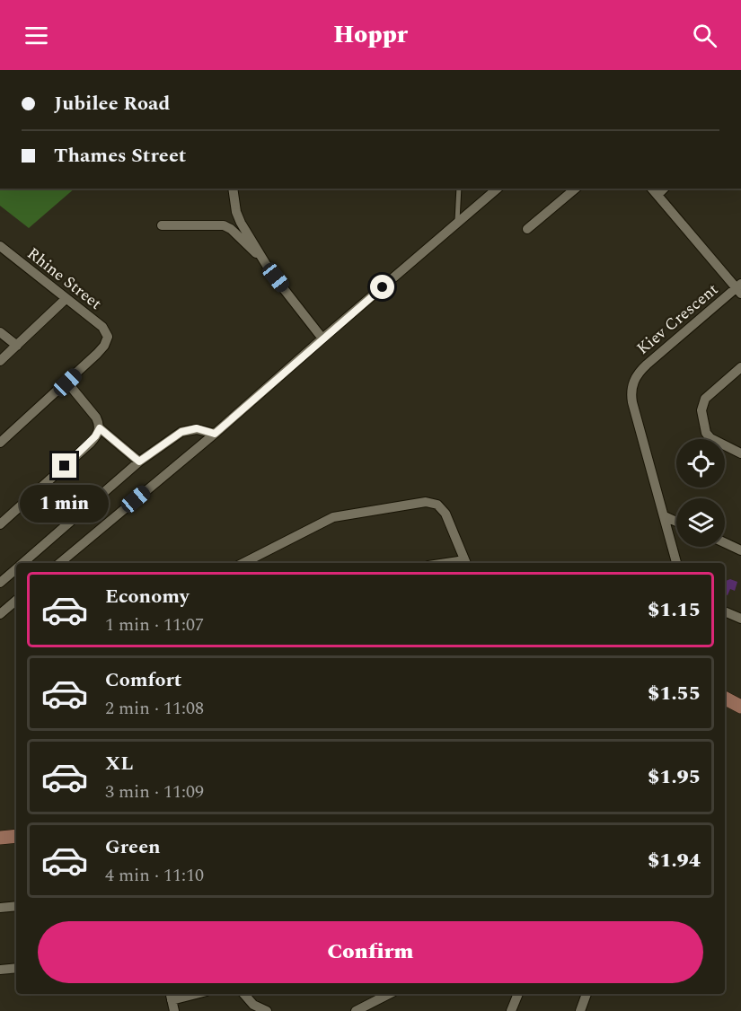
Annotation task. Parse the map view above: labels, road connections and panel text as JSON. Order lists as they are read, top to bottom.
{
  "streets": {
    "street": ["Rhine Street", "Kiev Crescent"]
  },
  "page": {
    "header": "Hoppr",
    "banner": ["Jubilee Road", "Thames Street"],
    "bubble": "1 min",
    "list": [
      {
        "name": "Economy",
        "note": "1 min · 11:07",
        "value": "$1.15"
      },
      {
        "name": "Comfort",
        "note": "2 min · 11:08",
        "value": "$1.55"
      },
      {
        "name": "XL",
        "note": "3 min · 11:09",
        "value": "$1.95"
      },
      {
        "name": "Green",
        "note": "4 min · 11:10",
        "value": "$1.94"
      }
    ],
    "buttons": "Confirm"
  }
}
